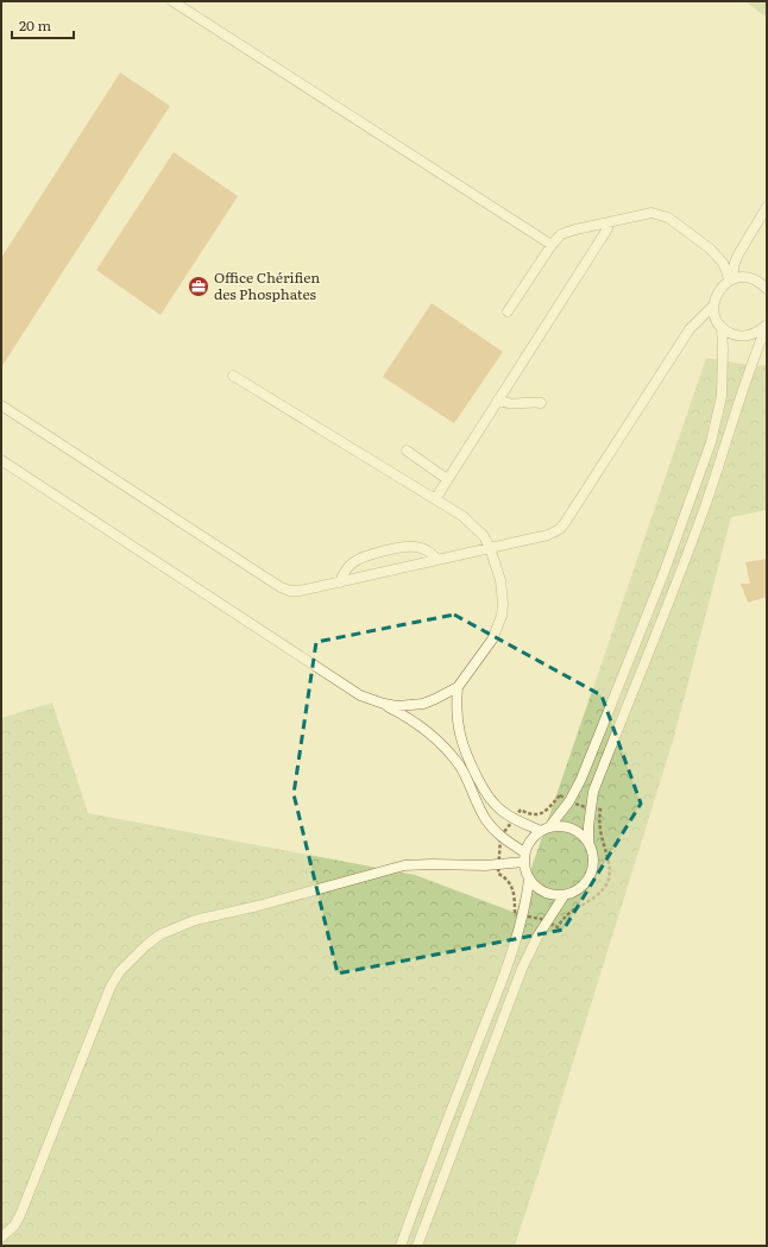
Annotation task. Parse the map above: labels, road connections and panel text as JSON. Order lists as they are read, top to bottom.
{
  "places": {
    "office": ["Office Chérifien des Phosphates"]
  },
  "scale_bar": "20 m"
}
